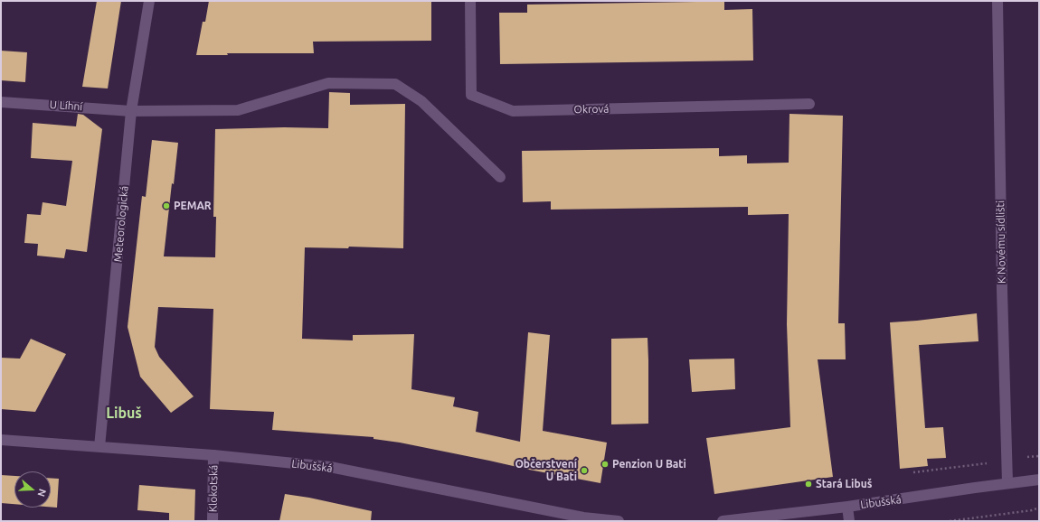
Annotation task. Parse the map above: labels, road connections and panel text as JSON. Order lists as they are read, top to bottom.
{
  "streets": {
    "street": [
      "U Líhní",
      "Okrová",
      "Meteorologická",
      "K Novému sídlišti",
      "Libušská",
      "Klokotská"
    ]
  },
  "crossings": [
    ["U Líhní", "Meteorologická"],
    ["Meteorologická", "Libušská"],
    ["K Novému sídlišti", "Libušská"],
    ["Libušská", "Klokotská"]
  ],
  "districts": ["Libuš"],
  "places": [
    "PEMAR",
    "Penzion U Bati",
    "Občerstvení U Bati",
    "Stará Libuš"
  ],
  "north": "right"
}
